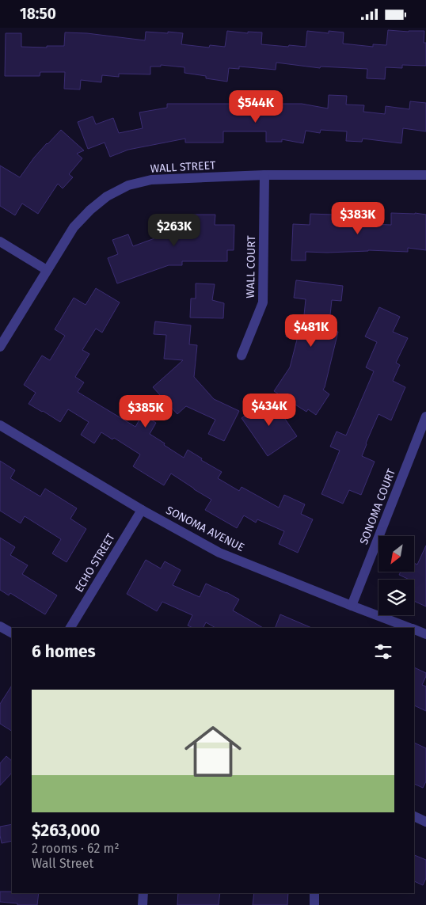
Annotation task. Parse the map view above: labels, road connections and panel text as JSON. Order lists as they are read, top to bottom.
{
  "streets": {
    "street": [
      "WALL STREET",
      "WALL COURT",
      "SONOMA COURT",
      "SONOMA AVENUE",
      "ECHO STREET"
    ]
  },
  "crossings": [
    ["WALL STREET", "WALL COURT"],
    ["SONOMA COURT", "SONOMA AVENUE"],
    ["SONOMA AVENUE", "ECHO STREET"]
  ],
  "north": "bottom left",
  "page": {
    "status": "18:50",
    "price": [
      "$544K",
      "$383K",
      "$263K",
      "$481K",
      "$434K",
      "$385K"
    ],
    "heading": "6 homes",
    "list": [
      {
        "name": "$263,000",
        "note": "2 rooms · 62 m² · Wall Street"
      }
    ]
  }
}
